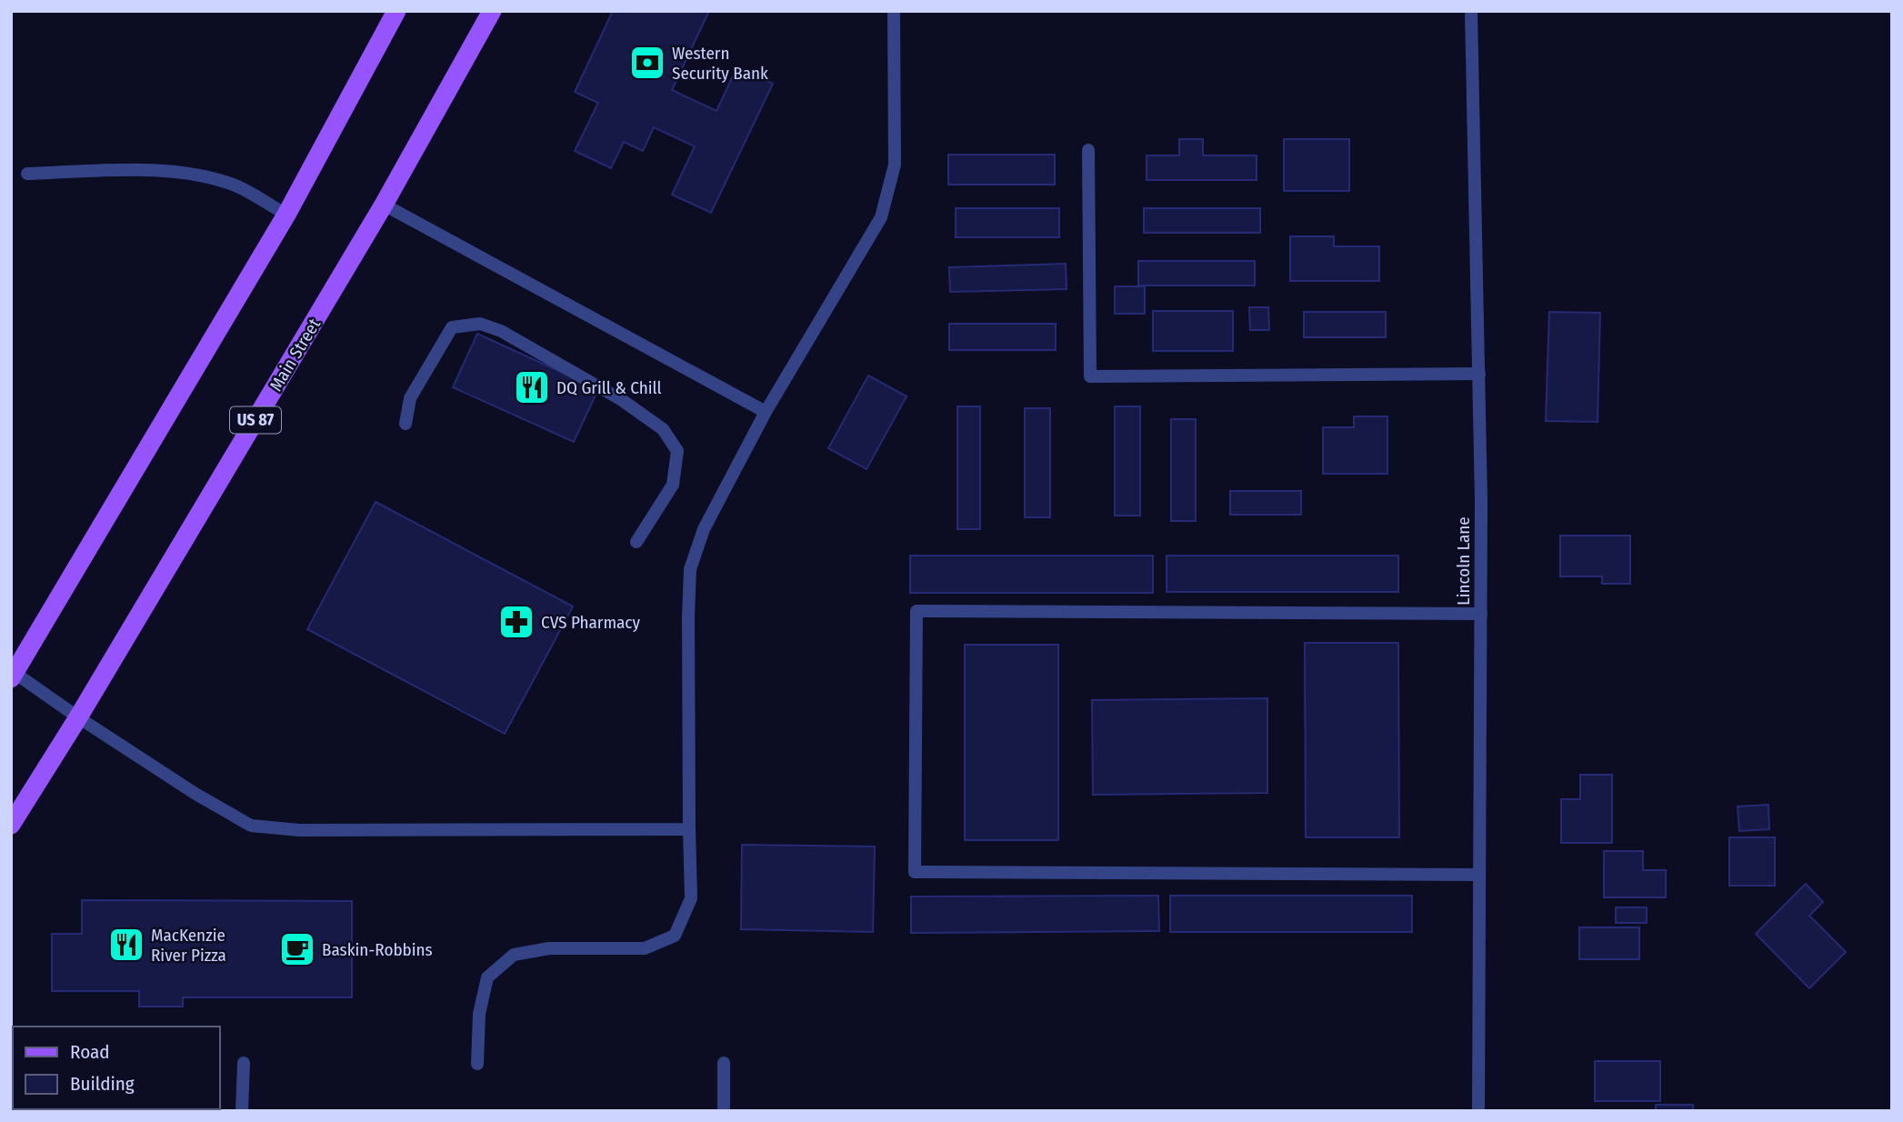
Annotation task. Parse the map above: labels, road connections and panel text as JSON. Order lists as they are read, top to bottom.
{
  "streets": {
    "main road": ["Main Street", "US 87"],
    "street": ["Lincoln Lane"]
  },
  "places": {
    "bank": ["Western Security Bank"],
    "restaurant": ["DQ Grill & Chill", "MacKenzie River Pizza"],
    "pharmacy": ["CVS Pharmacy"],
    "cafe": ["Baskin-Robbins"]
  },
  "legend": ["Road", "Building"]
}
